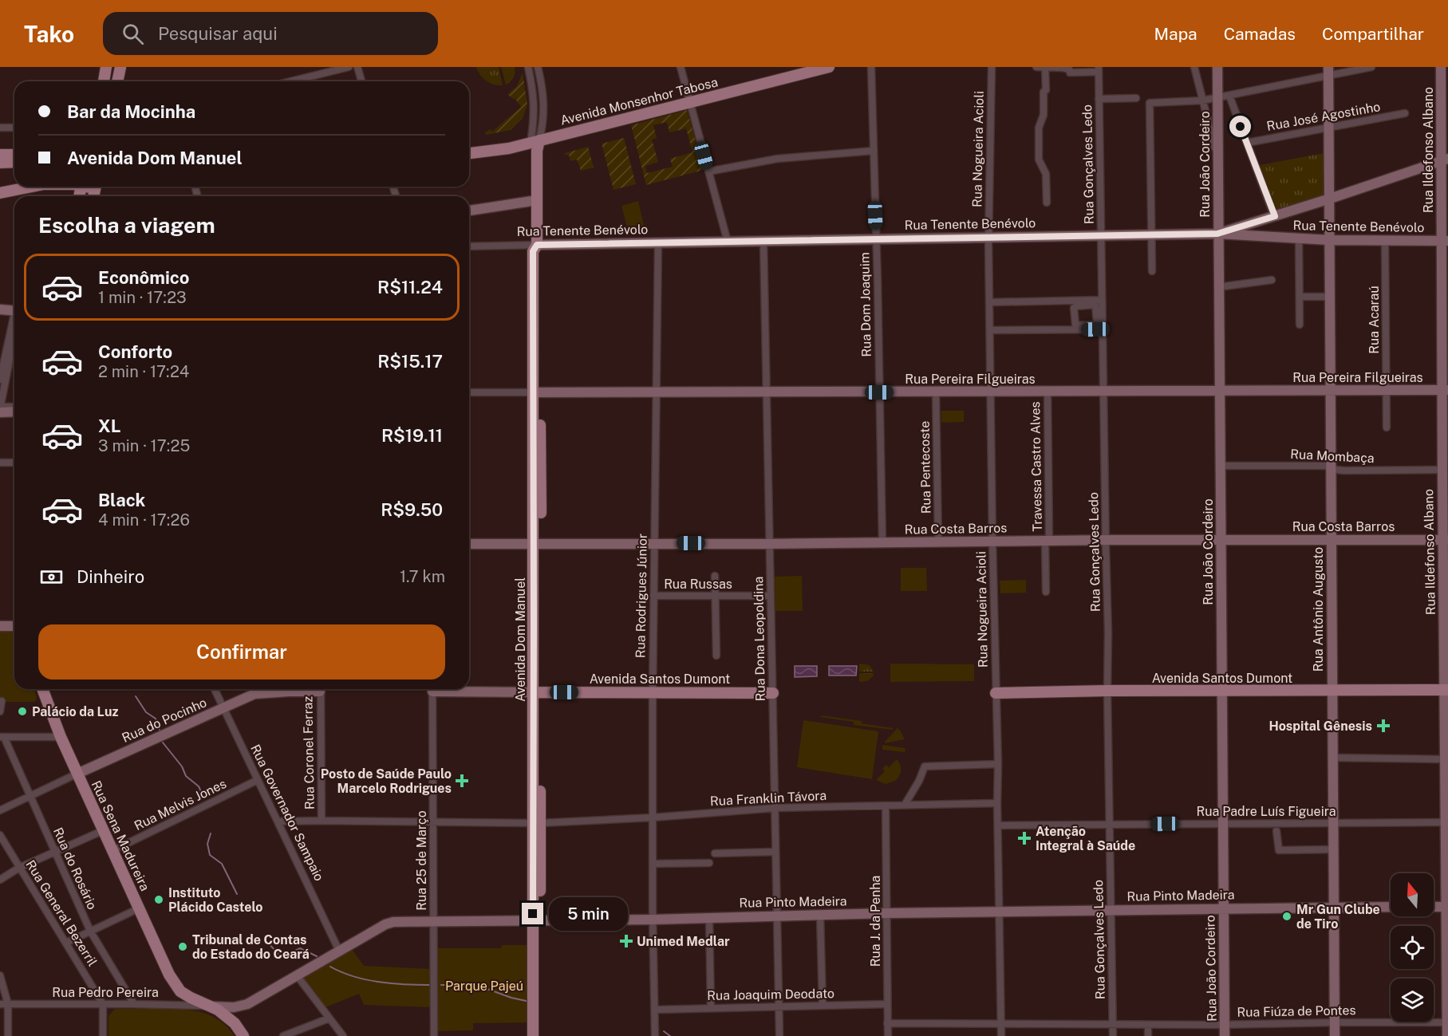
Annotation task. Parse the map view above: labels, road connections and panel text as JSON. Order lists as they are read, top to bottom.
{
  "streets": {
    "main road": [
      "Avenida Monsenhor Tabosa",
      "Avenida Dom Manuel",
      "Avenida Santos Dumont",
      "Rua Sena Madureira"
    ],
    "street": [
      "Rua José Agostinho",
      "Rua Nogueira Acioli",
      "Rua Ildefonso Albano",
      "Rua Gonçalves Ledo",
      "Rua João Cordeiro",
      "Rua Tenente Benévolo",
      "Rua Dom Joaquim",
      "Rua Acaraú",
      "Rua Pereira Filgueiras",
      "Rua Mombaça",
      "Travessa Castro Alves",
      "Rua Pentecoste",
      "Rua Costa Barros",
      "Rua Russas",
      "Rua Rodrigues Júnior",
      "Rua Antônio Augusto",
      "Rua Dona Leopoldina",
      "Rua do Pocinho",
      "Rua Coronel Ferraz",
      "Rua Franklin Távora",
      "Rua Melvis Jones",
      "Rua Padre Luís Figueira",
      "Rua Governador Sampaio",
      "Rua 25 de Março",
      "Rua do Rosário",
      "Rua Pinto Madeira",
      "Rua General Bezerril",
      "Rua J. da Penha",
      "Rua Pedro Pereira",
      "Rua Joaquim Deodato",
      "Rua Fiúza de Pontes"
    ]
  },
  "crossings": [
    ["Avenida Monsenhor Tabosa", "Avenida Dom Manuel"],
    ["Rua José Agostinho", "Rua Antônio Augusto"],
    ["Rua Nogueira Acioli", "Rua Tenente Benévolo"],
    ["Rua Nogueira Acioli", "Rua Pereira Filgueiras"],
    ["Rua Nogueira Acioli", "Rua Costa Barros"],
    ["Rua Nogueira Acioli", "Avenida Santos Dumont"],
    ["Rua Nogueira Acioli", "Rua Franklin Távora"],
    ["Rua Nogueira Acioli", "Rua Padre Luís Figueira"],
    ["Rua Nogueira Acioli", "Rua Pinto Madeira"],
    ["Rua Nogueira Acioli", "Rua Fiúza de Pontes"],
    ["Rua Ildefonso Albano", "Rua Tenente Benévolo"],
    ["Rua Ildefonso Albano", "Rua Pereira Filgueiras"],
    ["Rua Ildefonso Albano", "Rua Mombaça"],
    ["Rua Ildefonso Albano", "Rua Costa Barros"],
    ["Rua Ildefonso Albano", "Avenida Santos Dumont"],
    ["Rua Ildefonso Albano", "Rua Padre Luís Figueira"],
    ["Rua Ildefonso Albano", "Rua Fiúza de Pontes"],
    ["Rua Gonçalves Ledo", "Rua Tenente Benévolo"],
    ["Rua Gonçalves Ledo", "Rua Pereira Filgueiras"],
    ["Rua Gonçalves Ledo", "Rua Costa Barros"],
    ["Rua Gonçalves Ledo", "Avenida Santos Dumont"],
    ["Rua Gonçalves Ledo", "Rua Padre Luís Figueira"],
    ["Rua Gonçalves Ledo", "Rua Pinto Madeira"],
    ["Rua Gonçalves Ledo", "Rua Fiúza de Pontes"],
    ["Rua João Cordeiro", "Rua Tenente Benévolo"],
    ["Rua João Cordeiro", "Rua Pereira Filgueiras"],
    ["Rua João Cordeiro", "Rua Mombaça"],
    ["Rua João Cordeiro", "Rua Costa Barros"],
    ["Rua João Cordeiro", "Avenida Santos Dumont"],
    ["Rua João Cordeiro", "Rua Padre Luís Figueira"],
    ["Rua João Cordeiro", "Rua Pinto Madeira"],
    ["Rua João Cordeiro", "Rua Fiúza de Pontes"],
    ["Rua Tenente Benévolo", "Rua Dom Joaquim"],
    ["Rua Tenente Benévolo", "Rua Acaraú"],
    ["Rua Tenente Benévolo", "Rua Rodrigues Júnior"],
    ["Rua Tenente Benévolo", "Rua Antônio Augusto"],
    ["Rua Tenente Benévolo", "Rua Dona Leopoldina"],
    ["Rua Tenente Benévolo", "Avenida Dom Manuel"],
    ["Rua Dom Joaquim", "Rua Pereira Filgueiras"],
    ["Rua Dom Joaquim", "Rua Costa Barros"],
    ["Rua Acaraú", "Rua Pereira Filgueiras"],
    ["Rua Pereira Filgueiras", "Travessa Castro Alves"],
    ["Rua Pereira Filgueiras", "Rua Pentecoste"],
    ["Rua Pereira Filgueiras", "Rua Rodrigues Júnior"],
    ["Rua Pereira Filgueiras", "Rua Antônio Augusto"],
    ["Rua Pereira Filgueiras", "Rua Dona Leopoldina"],
    ["Rua Pereira Filgueiras", "Avenida Dom Manuel"],
    ["Rua Mombaça", "Rua Antônio Augusto"],
    ["Travessa Castro Alves", "Rua Costa Barros"],
    ["Rua Pentecoste", "Rua Costa Barros"],
    ["Rua Costa Barros", "Rua Rodrigues Júnior"],
    ["Rua Costa Barros", "Rua Antônio Augusto"],
    ["Rua Costa Barros", "Rua Dona Leopoldina"],
    ["Rua Costa Barros", "Avenida Dom Manuel"],
    ["Rua Russas", "Rua Rodrigues Júnior"],
    ["Rua Russas", "Rua Dona Leopoldina"],
    ["Rua Rodrigues Júnior", "Avenida Santos Dumont"],
    ["Rua Rodrigues Júnior", "Rua Franklin Távora"],
    ["Rua Rodrigues Júnior", "Rua Pinto Madeira"],
    ["Rua Rodrigues Júnior", "Rua Joaquim Deodato"],
    ["Rua Antônio Augusto", "Avenida Santos Dumont"],
    ["Rua Antônio Augusto", "Rua Padre Luís Figueira"],
    ["Rua Antônio Augusto", "Rua Pinto Madeira"],
    ["Rua Antônio Augusto", "Rua Fiúza de Pontes"],
    ["Rua Dona Leopoldina", "Avenida Santos Dumont"],
    ["Rua Dona Leopoldina", "Rua Franklin Távora"],
    ["Rua Dona Leopoldina", "Rua Pinto Madeira"],
    ["Rua Dona Leopoldina", "Rua Joaquim Deodato"],
    ["Avenida Dom Manuel", "Avenida Santos Dumont"],
    ["Avenida Dom Manuel", "Rua Franklin Távora"],
    ["Avenida Dom Manuel", "Rua Pinto Madeira"],
    ["Rua do Pocinho", "Rua Governador Sampaio"],
    ["Rua do Pocinho", "Rua Sena Madureira"],
    ["Rua Coronel Ferraz", "Rua Franklin Távora"],
    ["Rua Franklin Távora", "Rua Governador Sampaio"],
    ["Rua Franklin Távora", "Rua 25 de Março"],
    ["Rua Franklin Távora", "Rua J. da Penha"],
    ["Rua Melvis Jones", "Rua Governador Sampaio"],
    ["Rua Melvis Jones", "Rua Sena Madureira"],
    ["Rua Governador Sampaio", "Rua Pinto Madeira"],
    ["Rua Sena Madureira", "Rua Pinto Madeira"],
    ["Rua Sena Madureira", "Rua Pedro Pereira"],
    ["Rua 25 de Março", "Rua Pinto Madeira"],
    ["Rua do Rosário", "Rua Pedro Pereira"],
    ["Rua Pinto Madeira", "Rua J. da Penha"],
    ["Rua Pinto Madeira", "Rua Pedro Pereira"],
    ["Rua General Bezerril", "Rua Pedro Pereira"],
    ["Rua J. da Penha", "Rua Joaquim Deodato"],
    ["Rua J. da Penha", "Rua Fiúza de Pontes"]
  ],
  "parks": ["Parque Pajeú"],
  "places": {
    "other": [
      "Palácio da Luz",
      "Instituto Plácido Castelo",
      "Mr Gun Clube de Tiro",
      "Tribunal de Contas do Estado do Ceará"
    ],
    "health": [
      "Hospital Gênesis",
      "Posto de Saúde Paulo Marcelo Rodrigues",
      "Atenção Integral à Saúde",
      "Unimed Medlar"
    ]
  },
  "north": "top",
  "page": {
    "header": "Tako",
    "search": "Pesquisar aqui",
    "nav": ["Mapa", "Camadas", "Compartilhar"],
    "banner": ["Bar da Mocinha", "Avenida Dom Manuel"],
    "heading": "Escolha a viagem",
    "list": [
      {
        "name": "Econômico",
        "note": "1 min · 17:23",
        "value": "R$11.24"
      },
      {
        "name": "Conforto",
        "note": "2 min · 17:24",
        "value": "R$15.17"
      },
      {
        "name": "XL",
        "note": "3 min · 17:25",
        "value": "R$19.11"
      },
      {
        "name": "Black",
        "note": "4 min · 17:26",
        "value": "R$9.50"
      }
    ],
    "pay": ["Dinheiro", "1.7 km"],
    "buttons": "Confirmar",
    "bubble": "5 min"
  }
}
